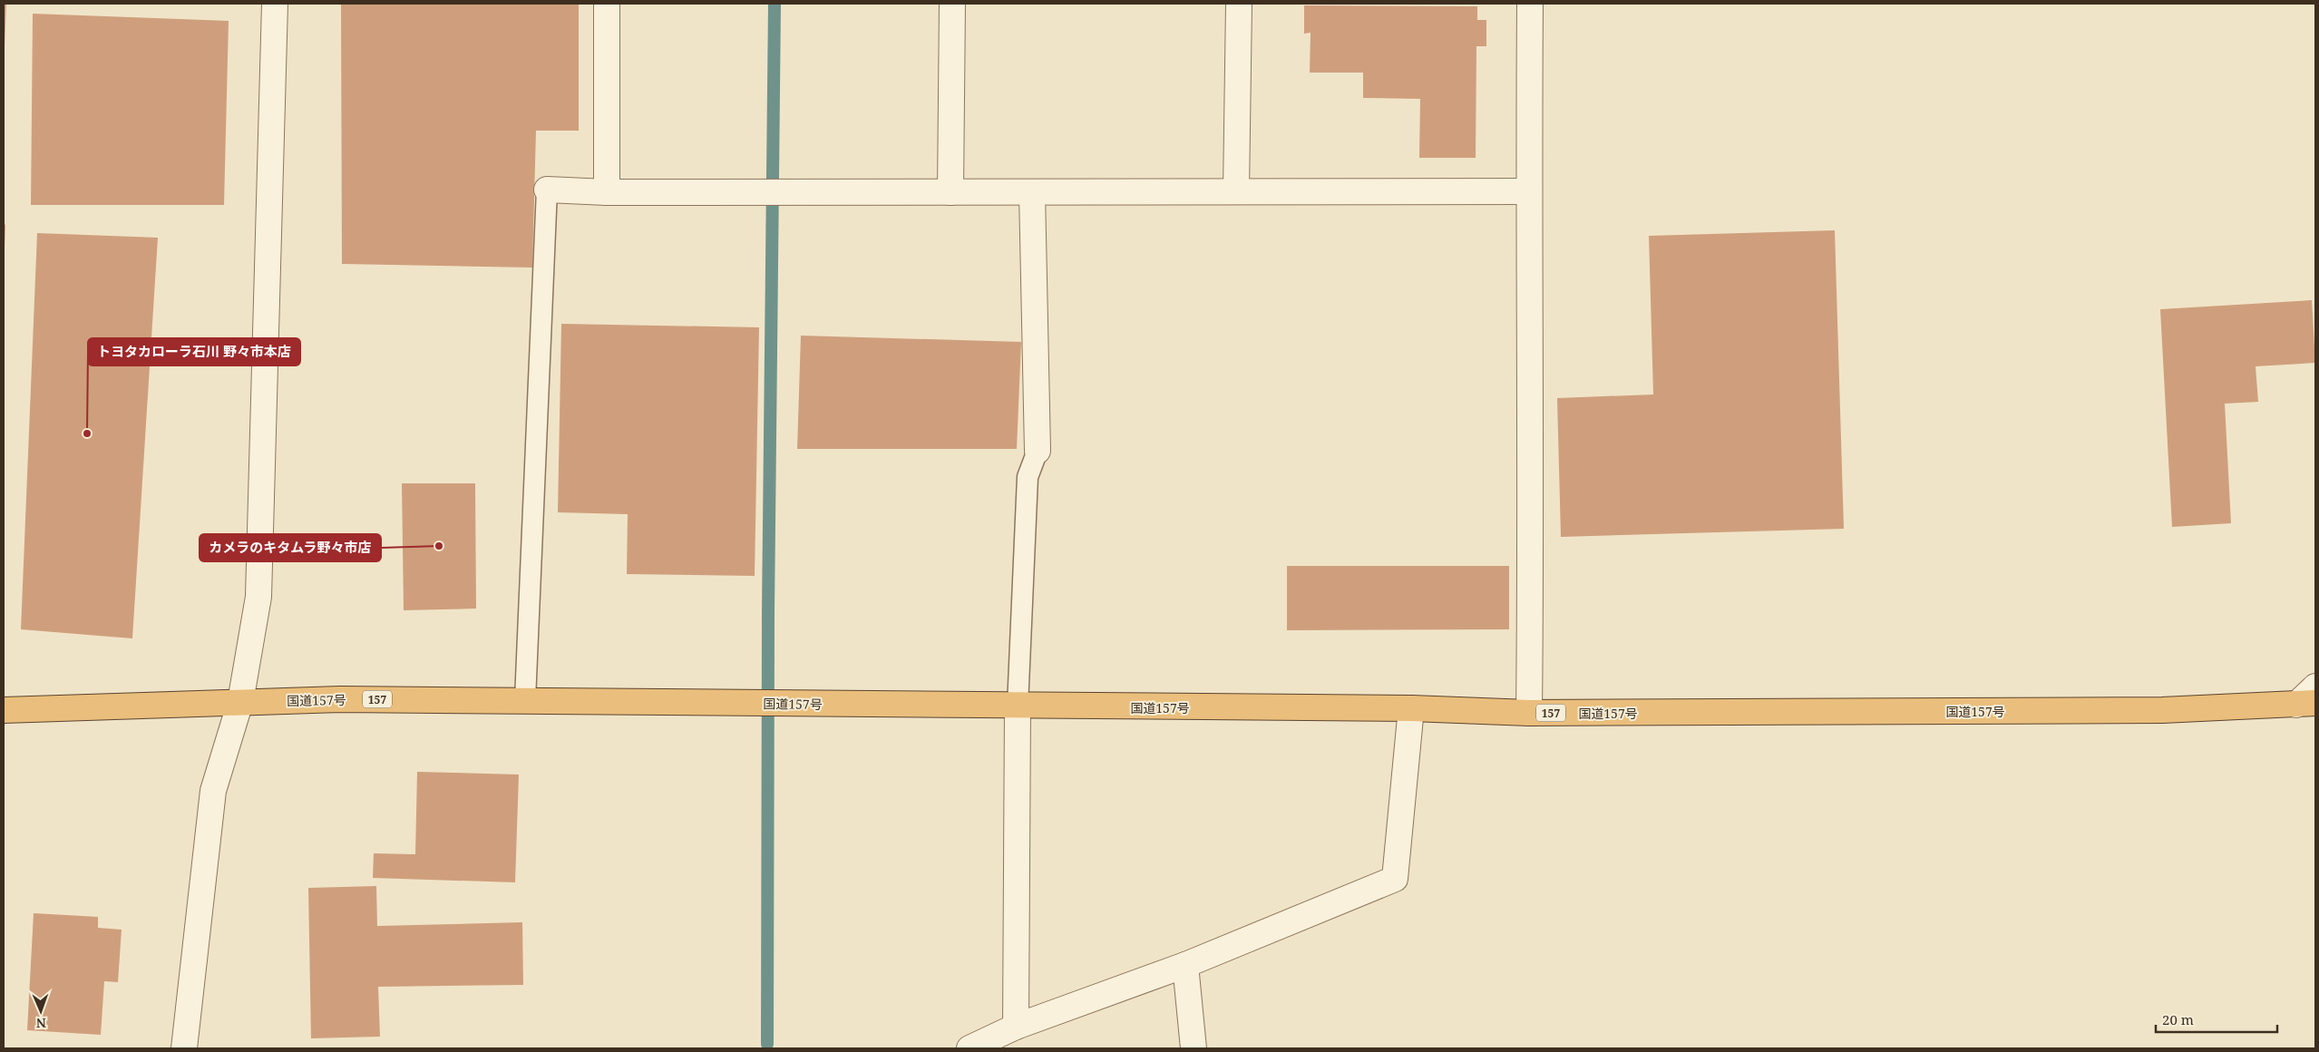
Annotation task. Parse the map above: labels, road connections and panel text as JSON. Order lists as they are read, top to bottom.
{
  "streets": {
    "highway": ["157", "国道157号"]
  },
  "places": ["トヨタカローラ石川 野々市本店", "カメラのキタムラ野々市店"],
  "scale_bar": "20 m",
  "north": "bottom"
}
